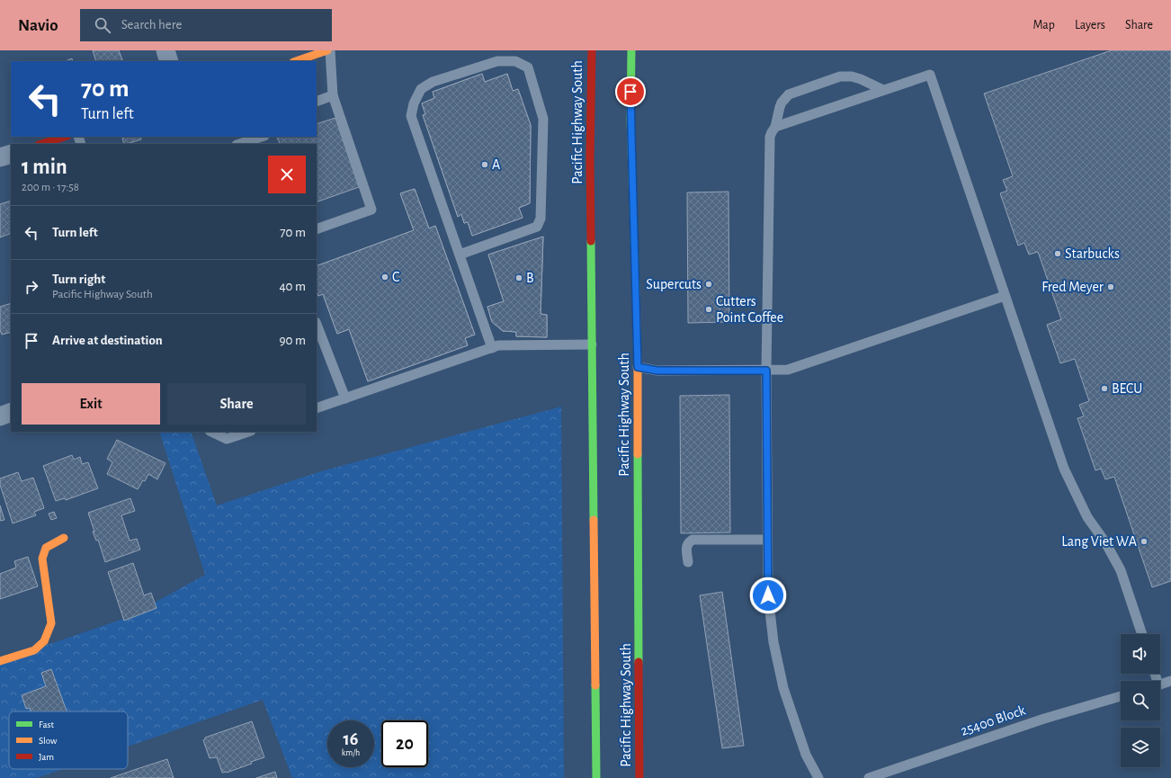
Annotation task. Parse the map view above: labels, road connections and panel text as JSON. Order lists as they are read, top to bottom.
{
  "streets": {
    "main road": ["Pacific Highway South"],
    "lane": ["25400 Block"]
  },
  "places": [
    "A",
    "Starbucks",
    "C",
    "B",
    "Supercuts",
    "Fred Meyer",
    "Cutters Point Coffee",
    "BECU",
    "Lang Viet WA"
  ],
  "legend": ["Fast", "Slow", "Jam"],
  "page": {
    "header": "Navio",
    "search": "Search here",
    "nav": ["Map", "Layers", "Share"],
    "turn": ["70 m", "Turn left"],
    "heading": ["1 min", "200 m · 17:58"],
    "list": [
      {
        "name": "Turn left",
        "value": "70 m"
      },
      {
        "name": "Turn right",
        "note": "Pacific Highway South",
        "value": "40 m"
      },
      {
        "name": "Arrive at destination",
        "value": "90 m"
      }
    ],
    "buttons": ["Exit", "Share"],
    "speed": "16 km/h",
    "limit": "20"
  }
}
